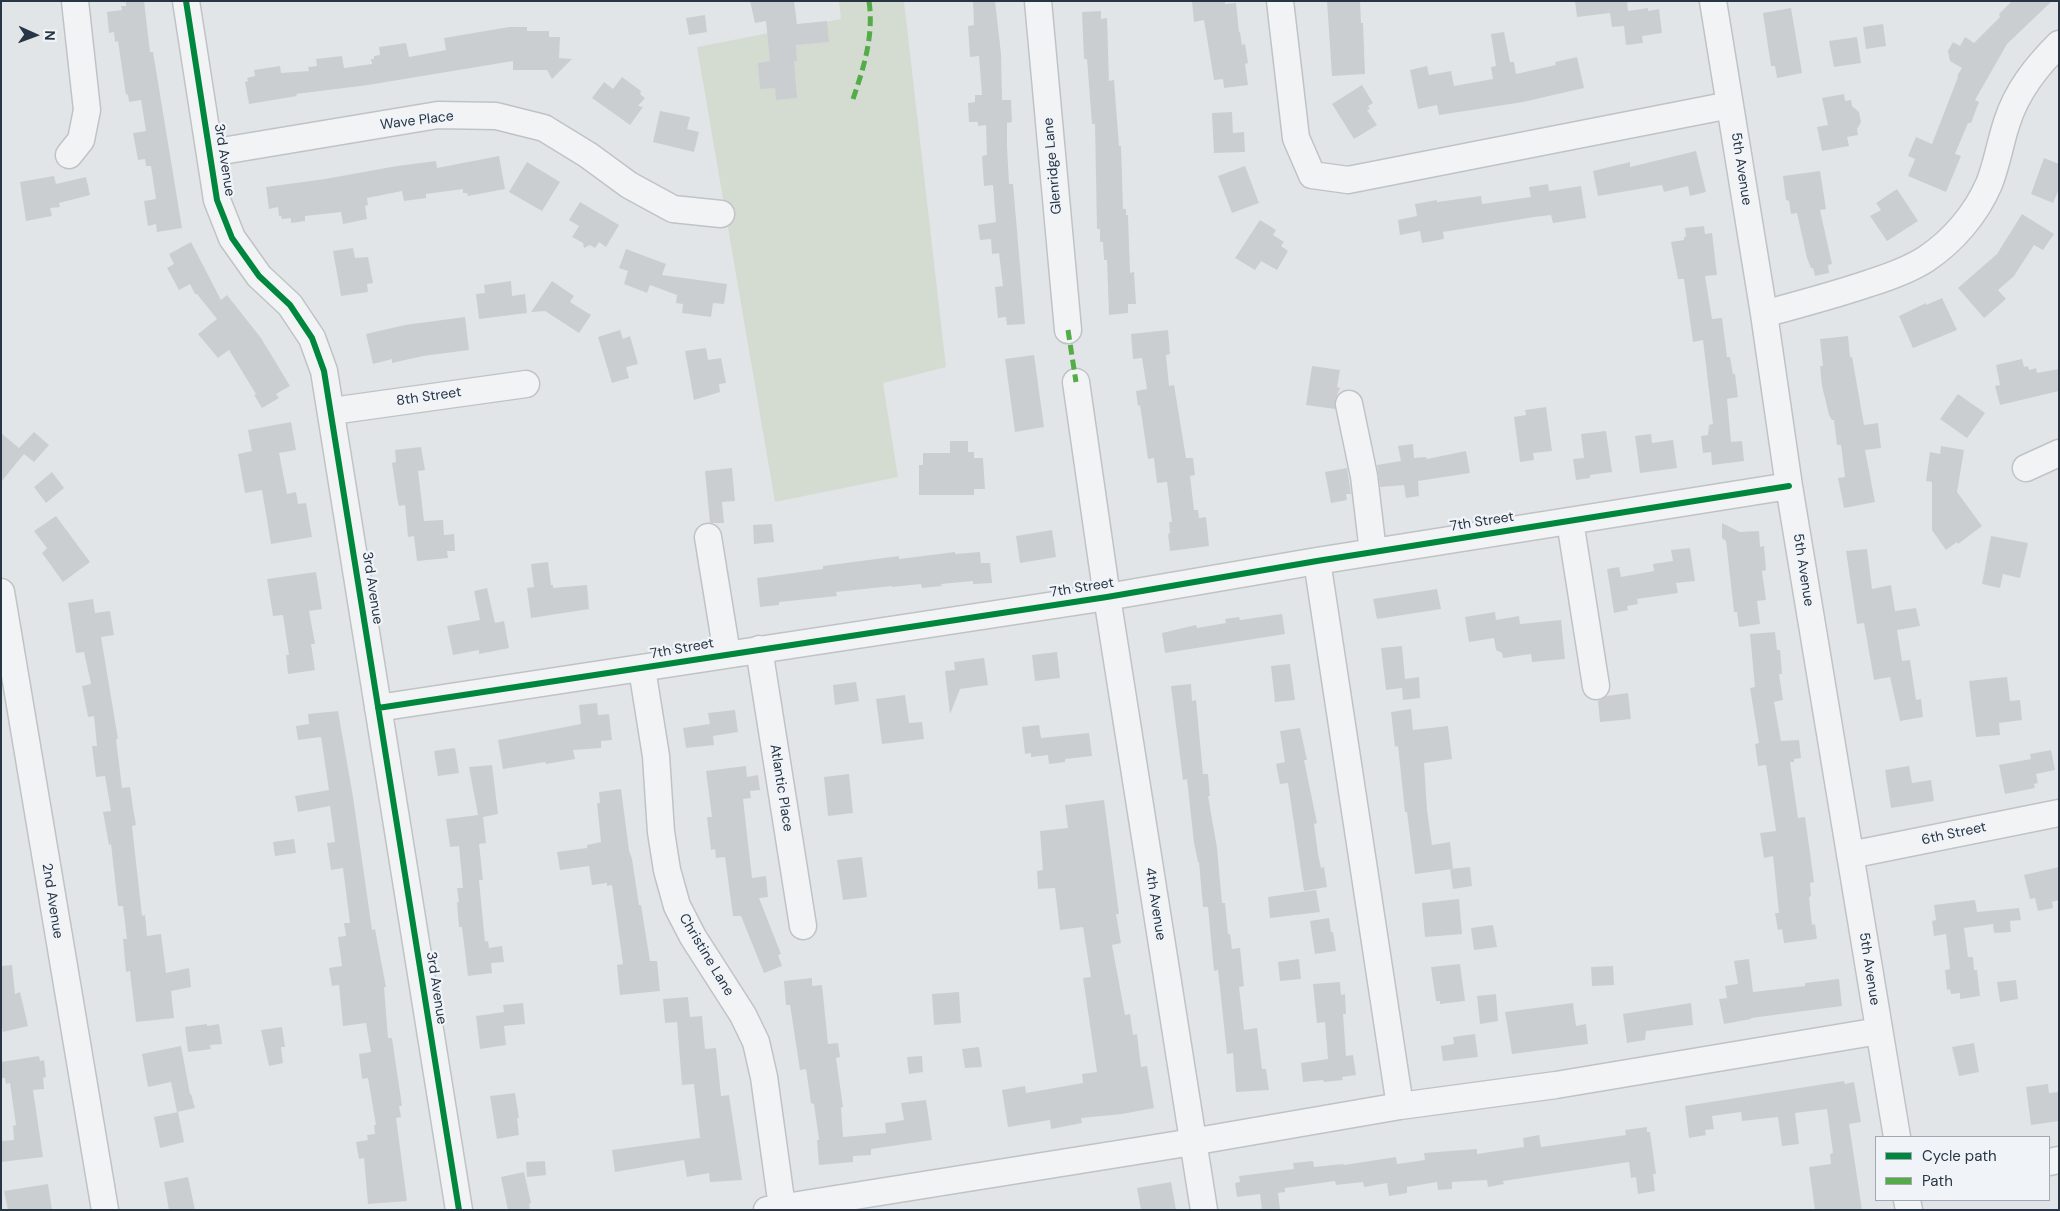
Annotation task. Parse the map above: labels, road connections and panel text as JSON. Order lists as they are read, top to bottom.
{
  "streets": {
    "street": [
      "Wave Place",
      "3rd Avenue",
      "Glenridge Lane",
      "5th Avenue",
      "8th Street",
      "7th Street",
      "Atlantic Place",
      "6th Street",
      "2nd Avenue",
      "4th Avenue",
      "Christine Lane"
    ]
  },
  "crossings": [
    ["Wave Place", "3rd Avenue"],
    ["3rd Avenue", "8th Street"],
    ["3rd Avenue", "7th Street"],
    ["5th Avenue", "7th Street"],
    ["5th Avenue", "6th Street"],
    ["7th Street", "Atlantic Place"],
    ["7th Street", "4th Avenue"],
    ["7th Street", "Christine Lane"]
  ],
  "legend": ["Cycle path", "Path"],
  "north": "right"
}
